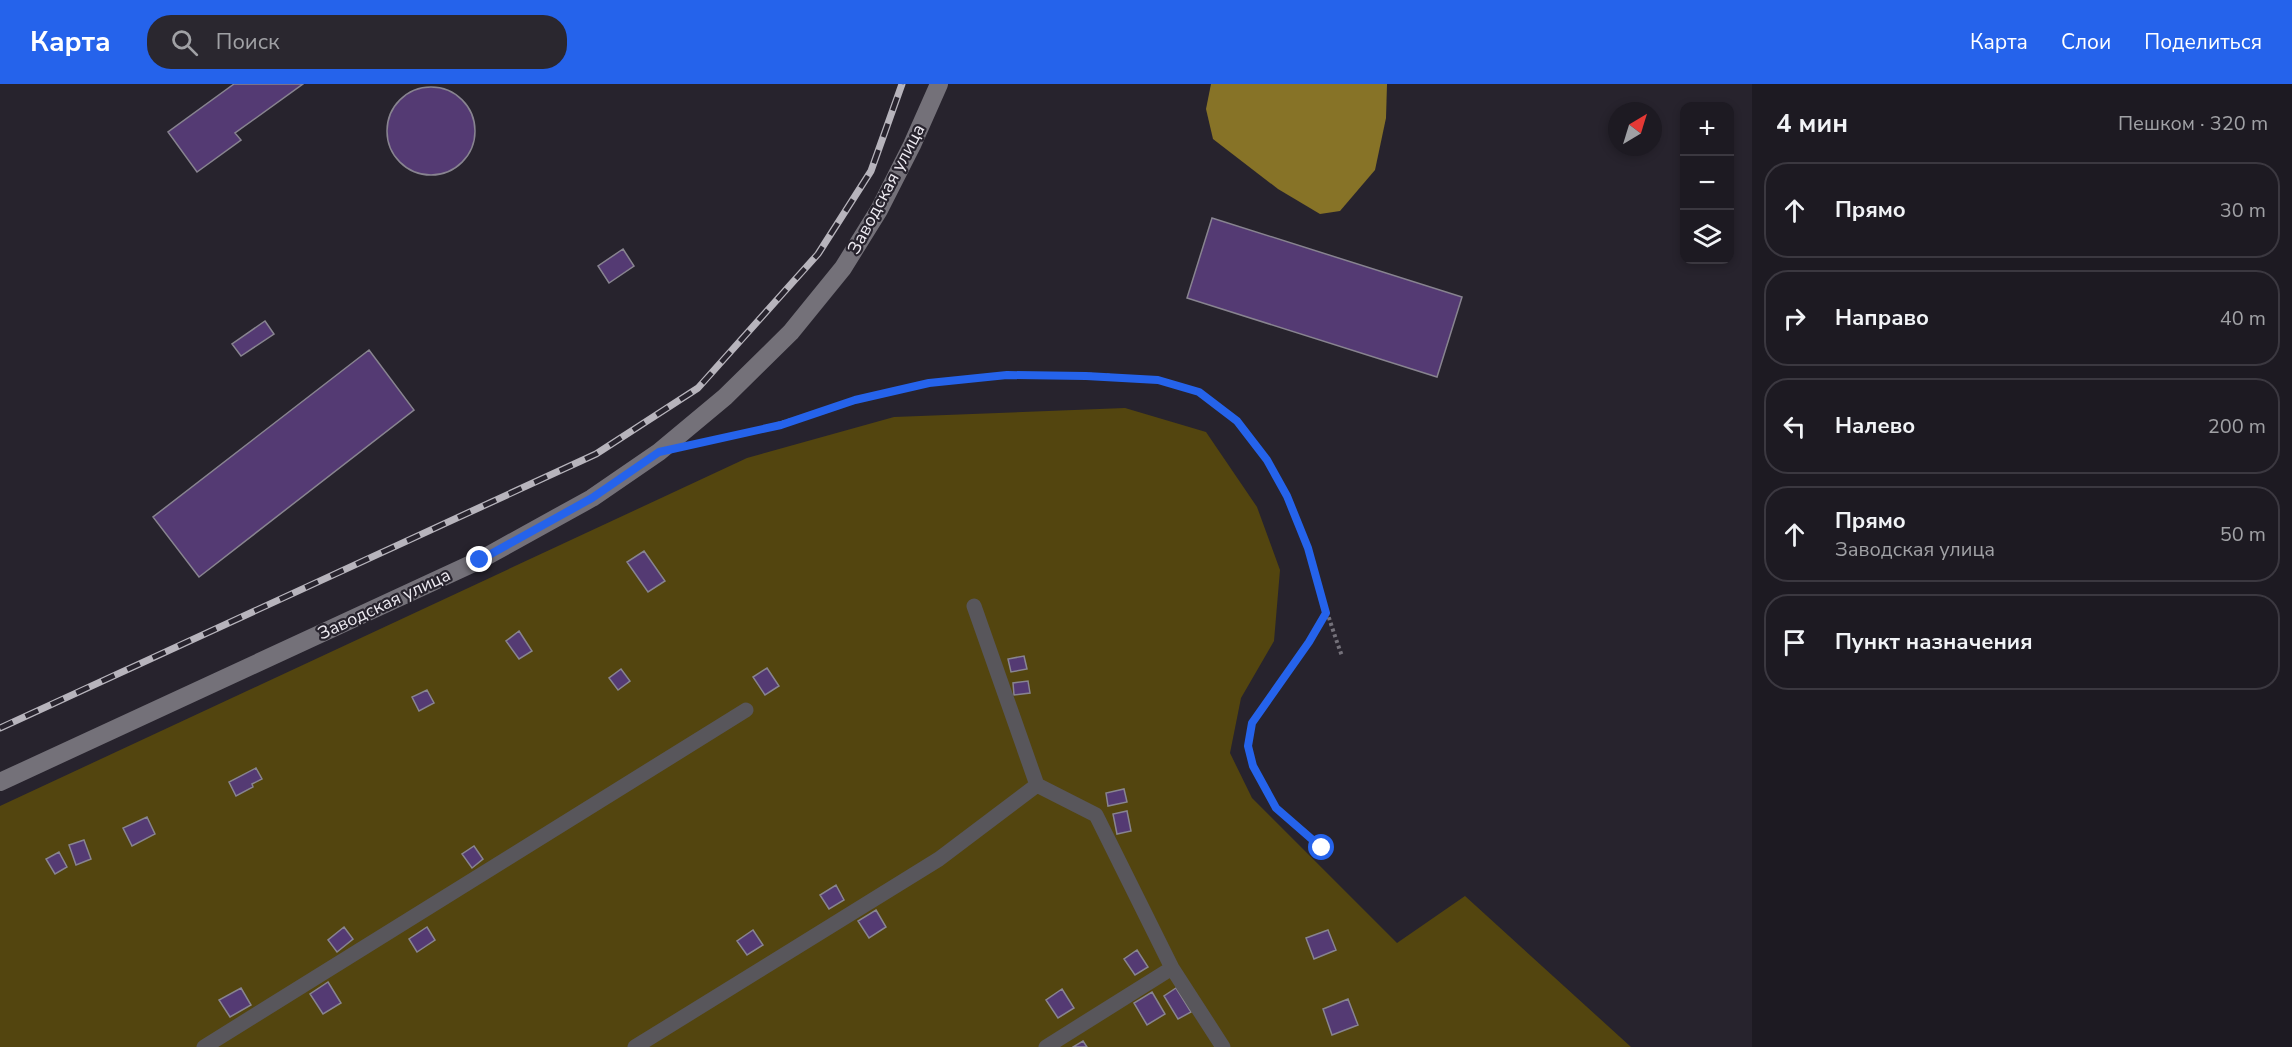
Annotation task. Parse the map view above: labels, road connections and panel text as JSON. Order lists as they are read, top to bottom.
{
  "streets": {
    "street": ["Заводская улица"]
  },
  "north": "top right",
  "page": {
    "header": "Карта",
    "search": "Поиск",
    "nav": ["Карта", "Слои", "Поделиться"],
    "heading": ["4 мин", "Пешком · 320 m"],
    "map_buttons": ["+", "−"],
    "list": [
      ["Прямо", "30 m"],
      ["Направо", "40 m"],
      ["Налево", "200 m"],
      ["Прямо", "Заводская улица", "50 m"],
      "Пункт назначения"
    ]
  }
}
